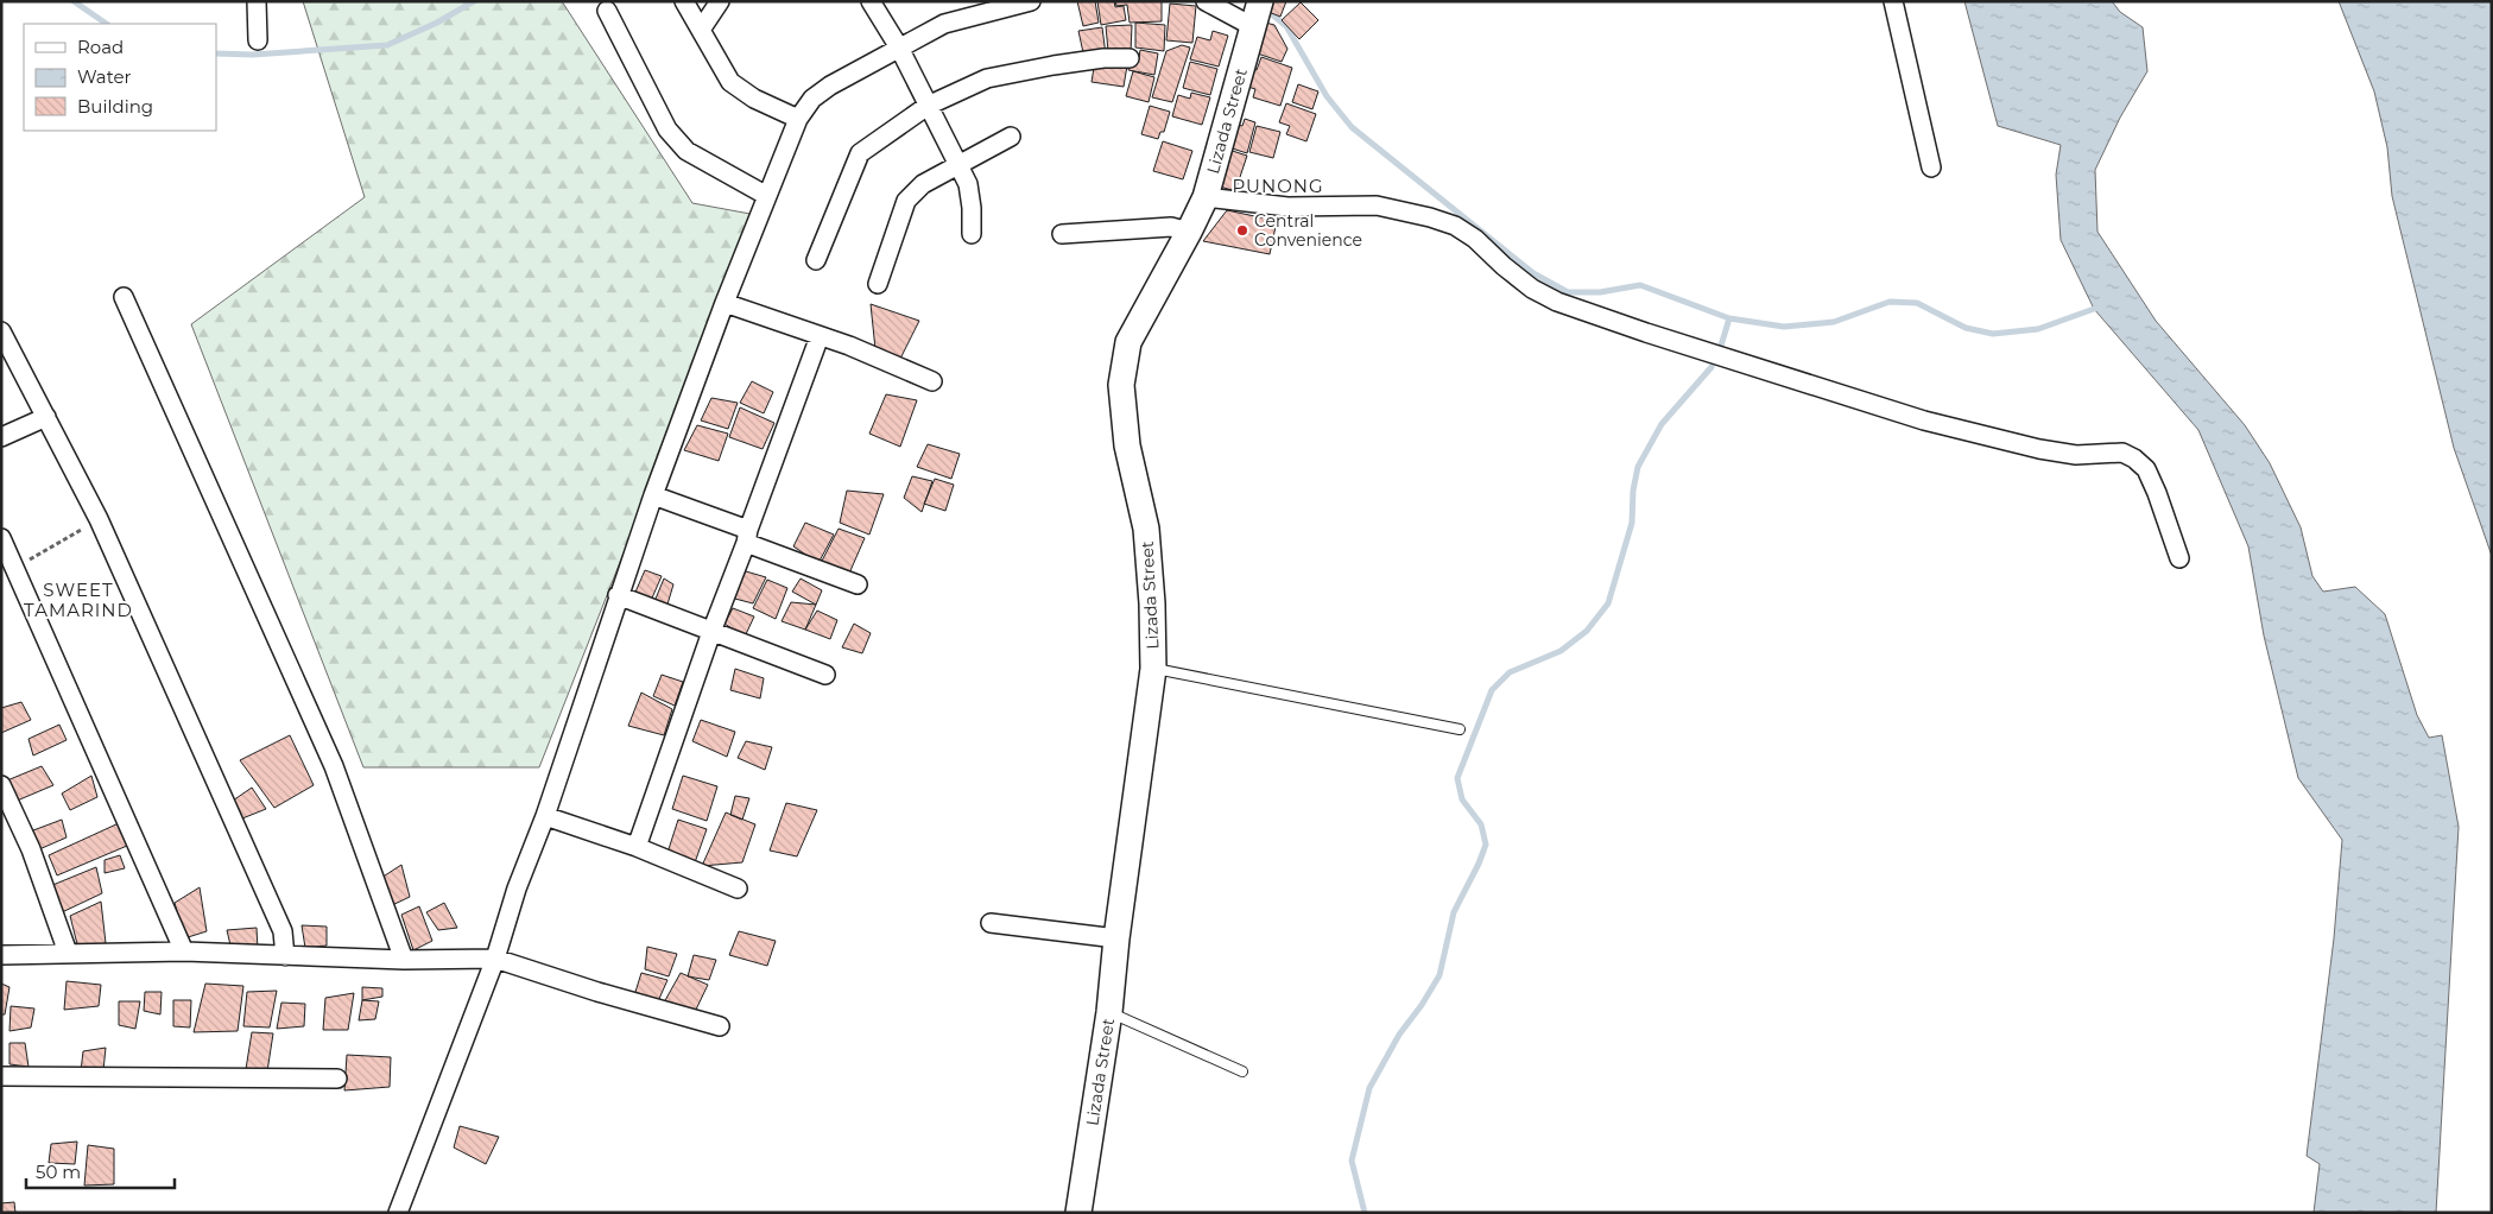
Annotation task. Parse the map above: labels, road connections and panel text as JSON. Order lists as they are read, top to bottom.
{
  "streets": {
    "street": ["Lizada Street"]
  },
  "districts": ["PUNONG", "SWEET TAMARIND"],
  "places": ["Central Convenience"],
  "legend": ["Road", "Water", "Building"],
  "scale_bar": "50 m"
}
